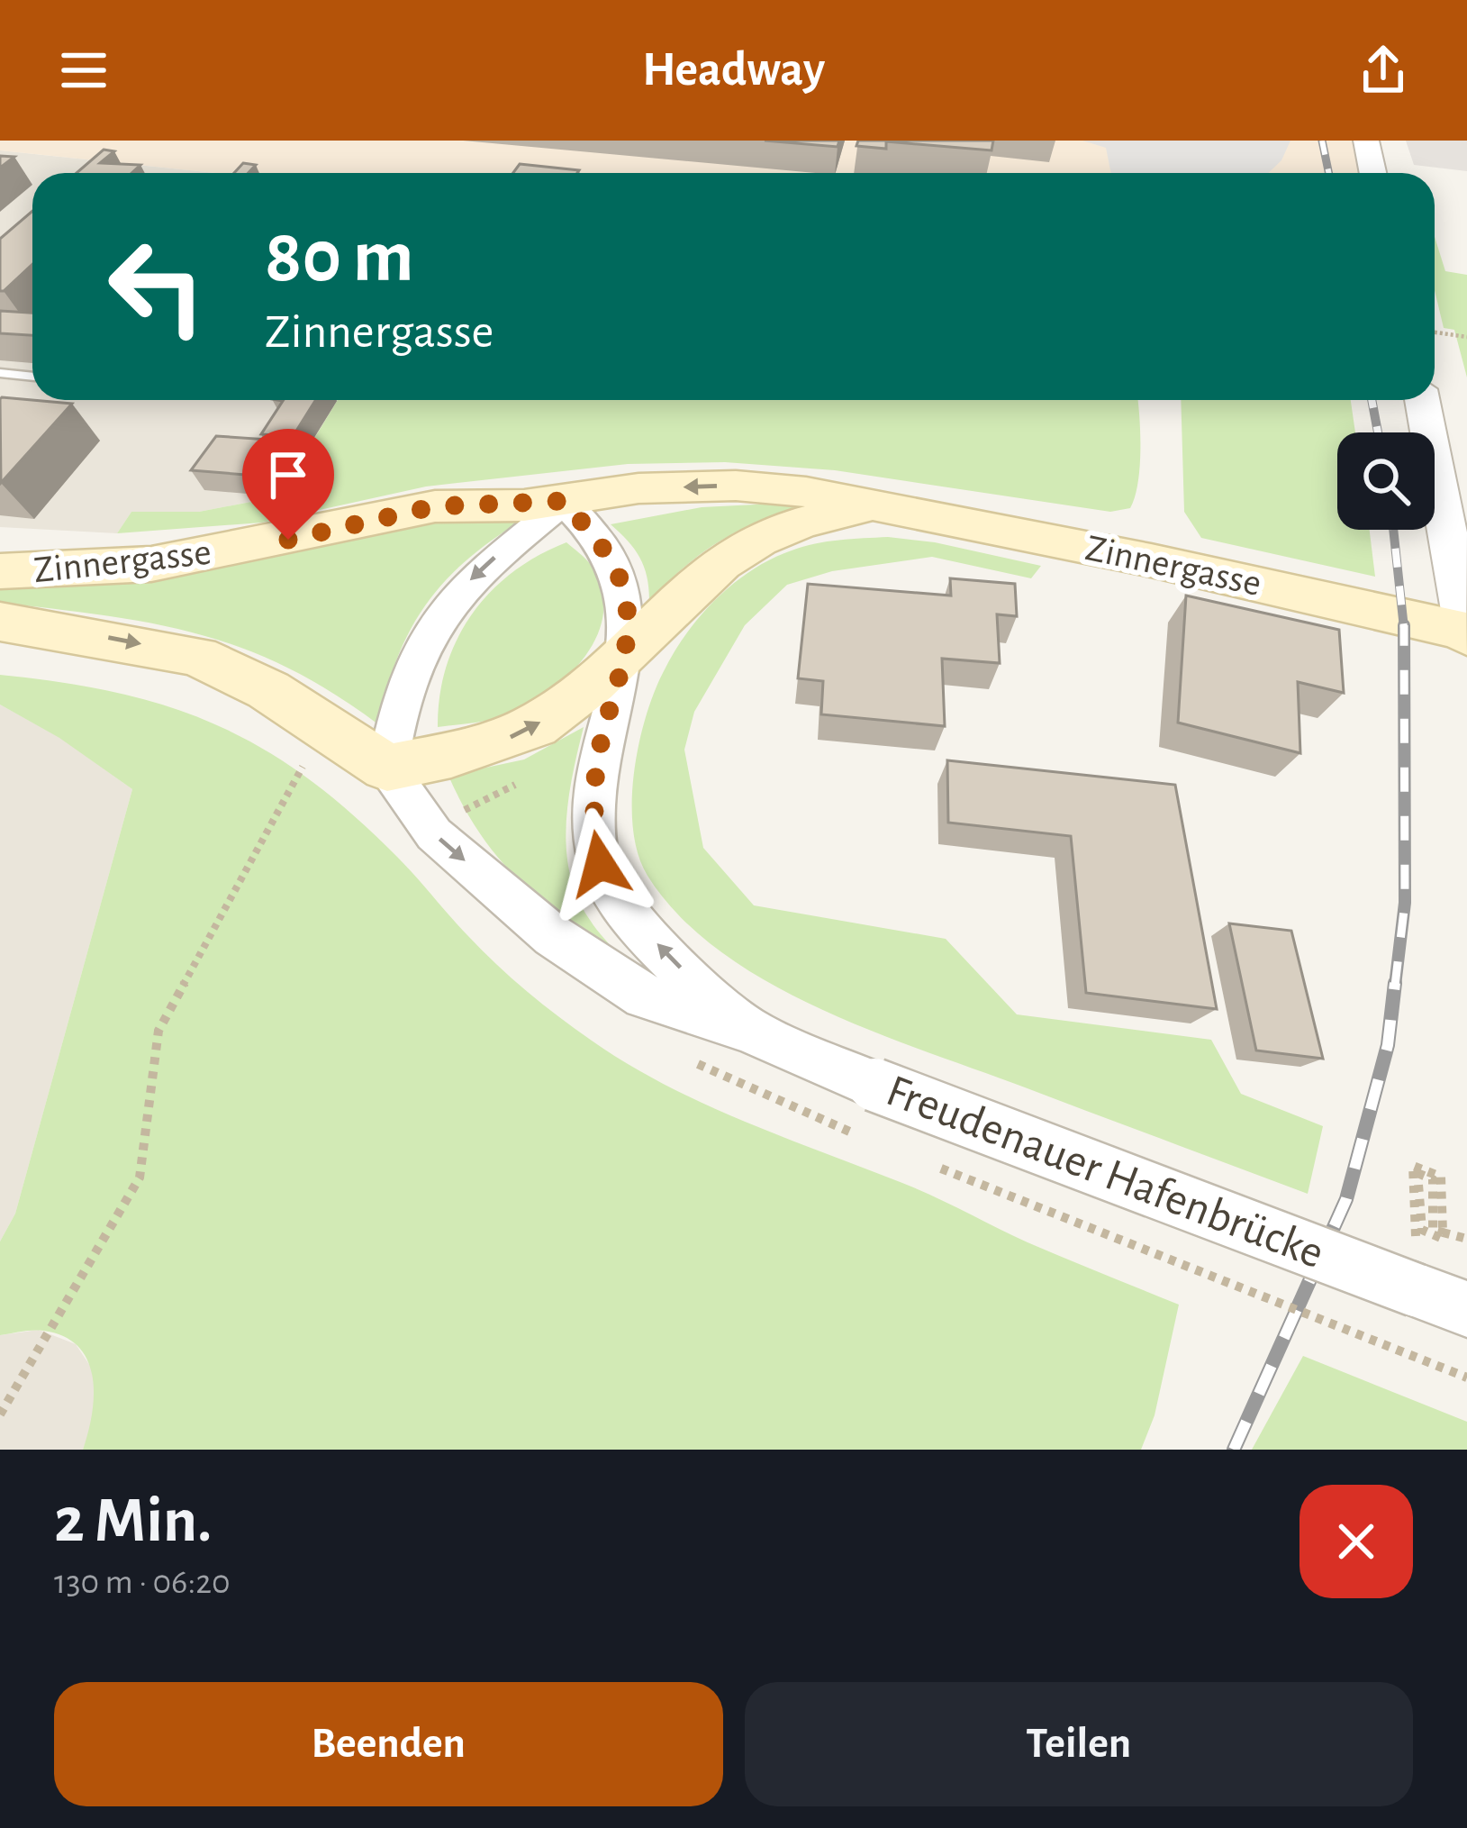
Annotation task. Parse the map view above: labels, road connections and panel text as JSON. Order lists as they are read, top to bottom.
{
  "streets": {
    "main road": ["Zinnergasse"],
    "street": ["Freudenauer Hafenbrücke"]
  },
  "crossings": [
    ["Zinnergasse", "Freudenauer Hafenbrücke"]
  ],
  "page": {
    "header": "Headway",
    "turn": ["80 m", "Zinnergasse"],
    "heading": ["2 Min.", "130 m · 06:20"],
    "buttons": ["Beenden", "Teilen"]
  }
}
